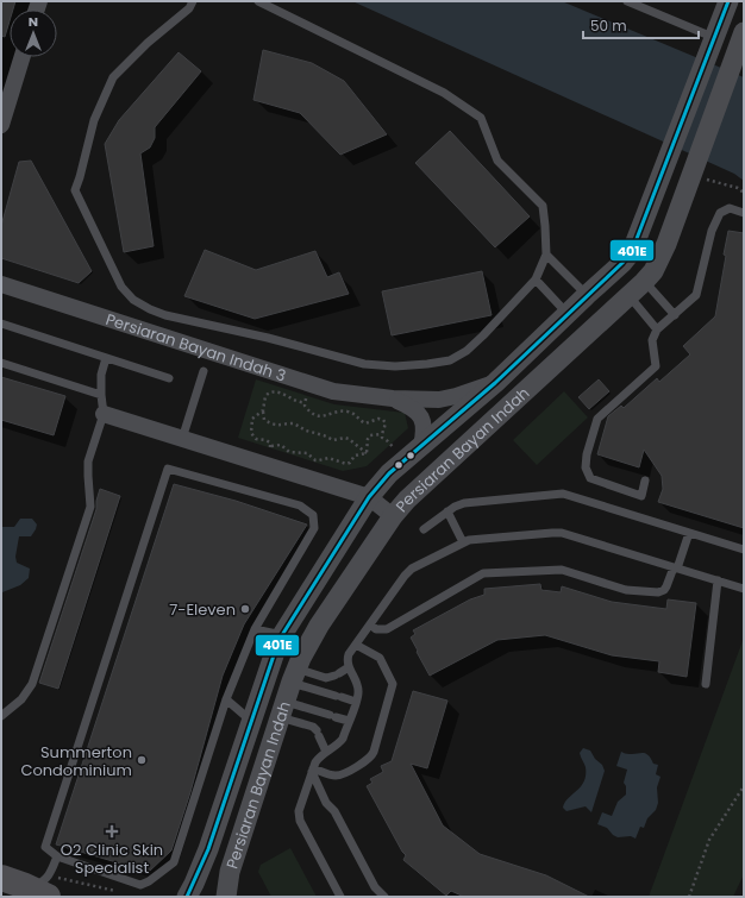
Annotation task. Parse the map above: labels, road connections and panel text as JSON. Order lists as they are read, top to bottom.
{
  "streets": {
    "street": ["Persiaran Bayan Indah 3", "Persiaran Bayan Indah"]
  },
  "crossings": [
    ["Persiaran Bayan Indah 3", "Persiaran Bayan Indah"]
  ],
  "places": {
    "other": ["7-Eleven", "Summerton Condominium"],
    "health": ["O2 Clinic Skin Specialist"]
  },
  "lines": ["transit line 401E"],
  "scale_bar": "50 m",
  "north": "top"
}
